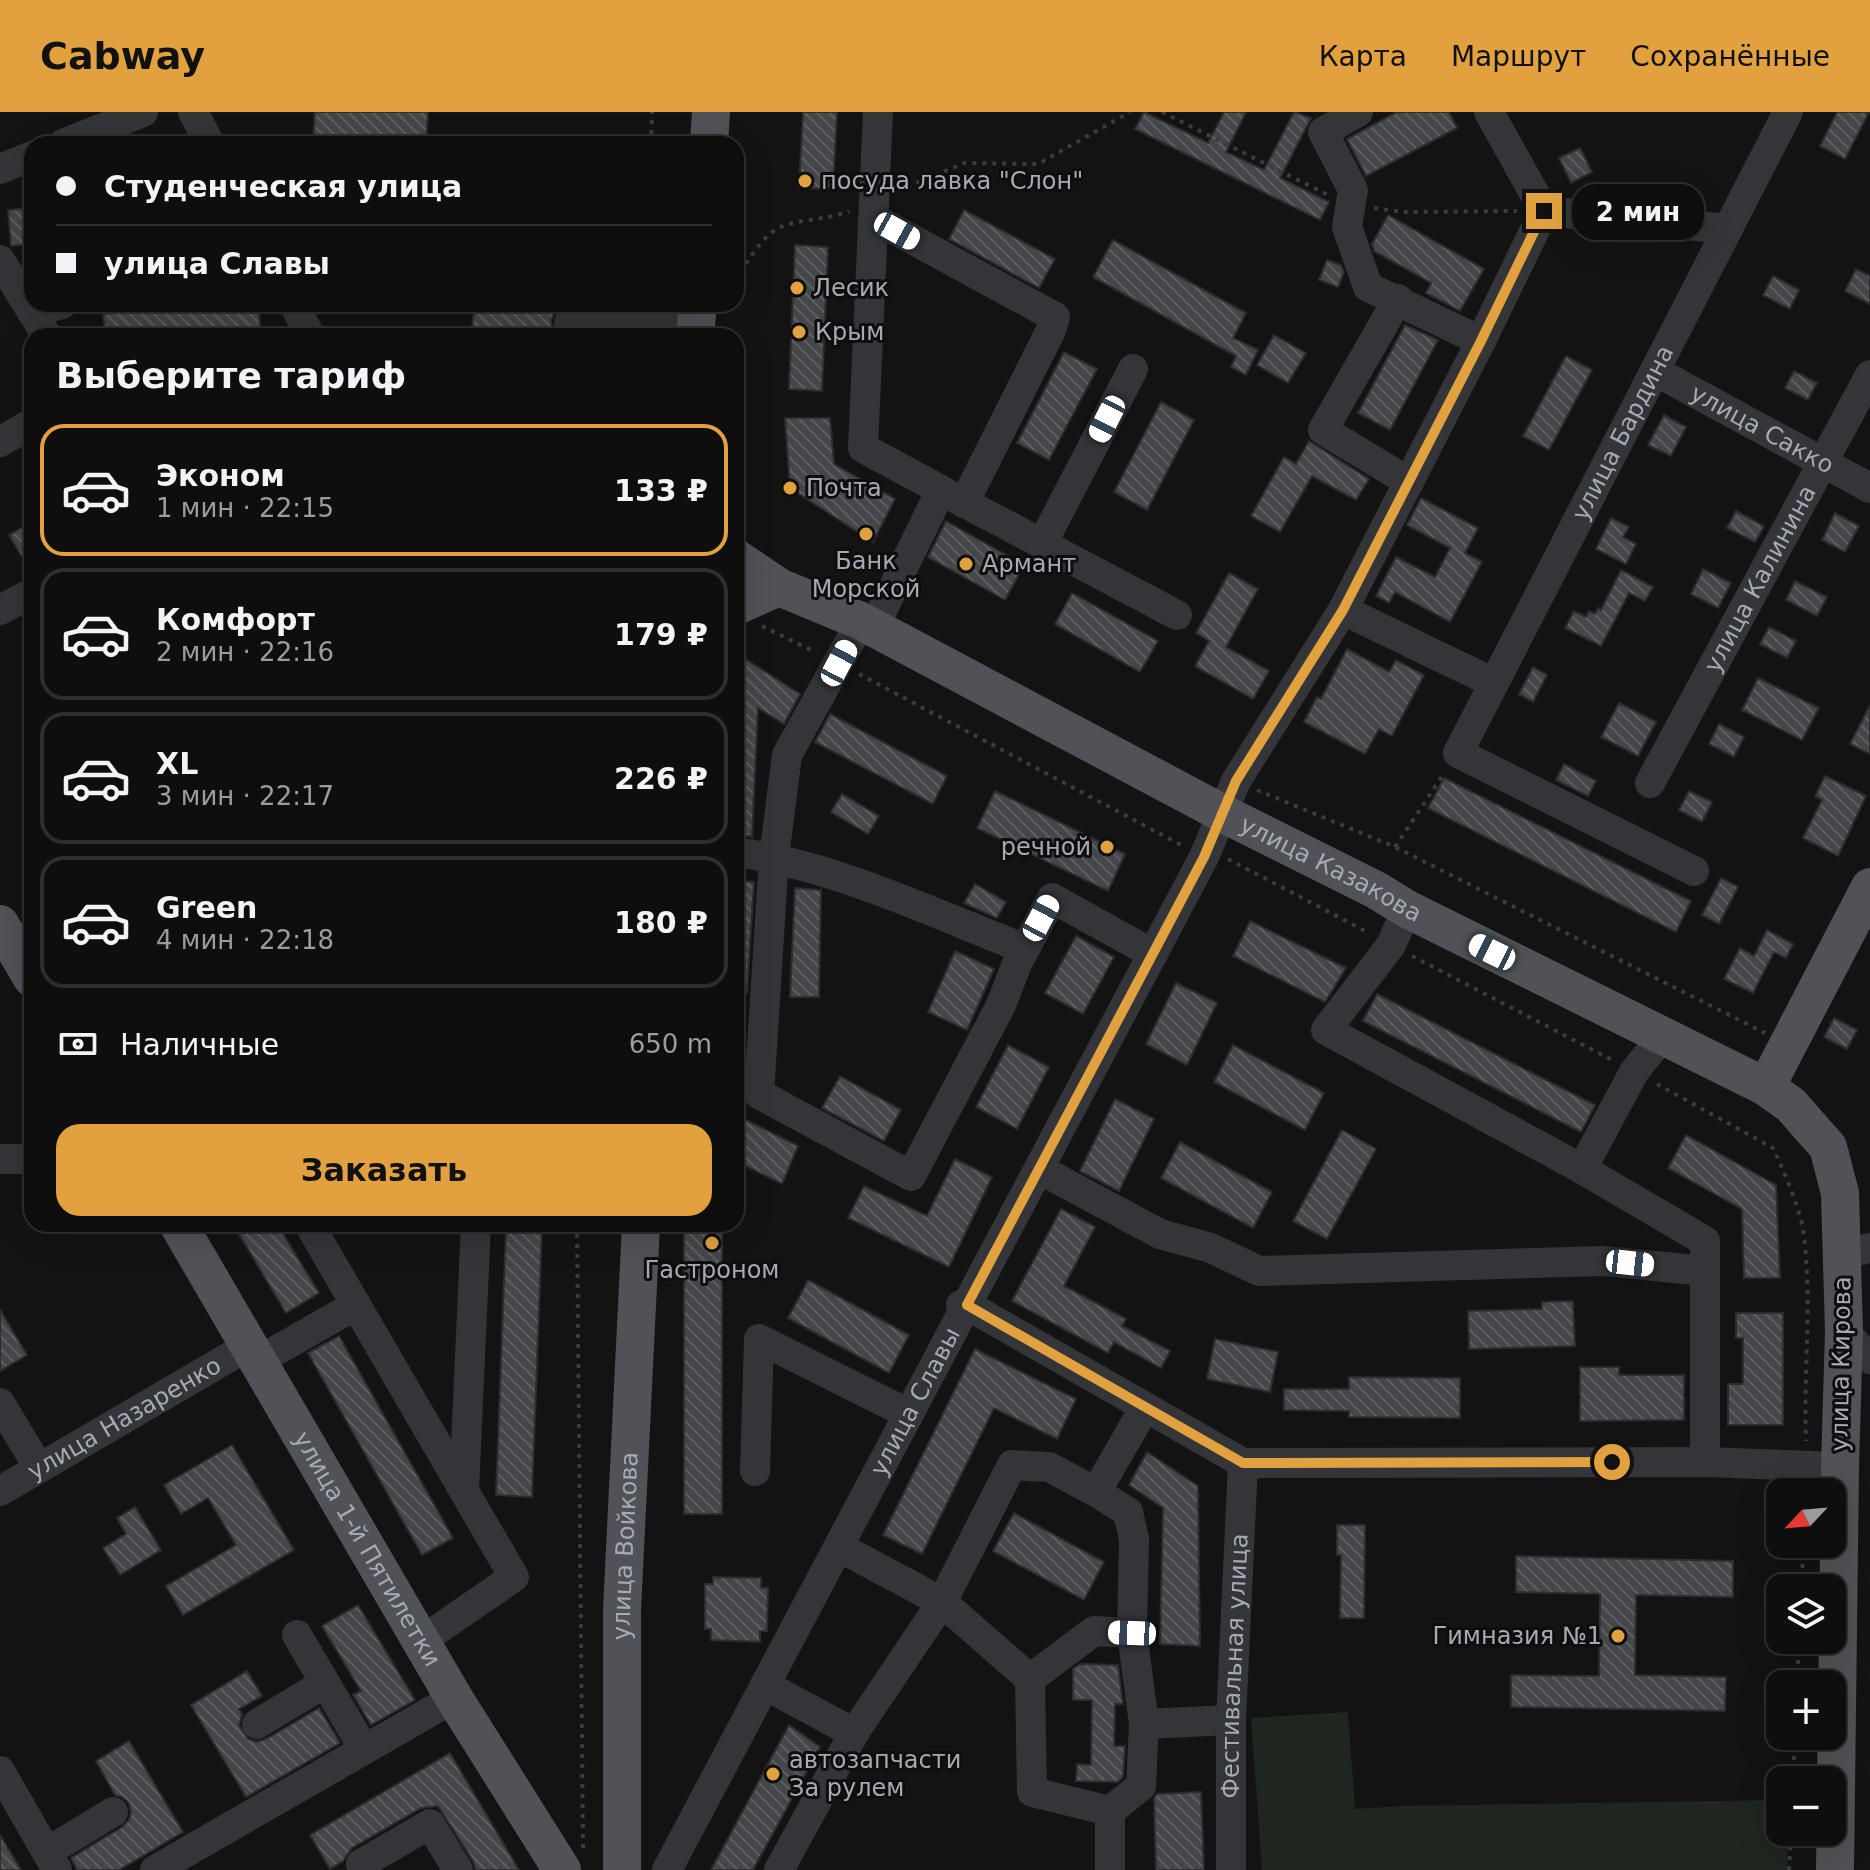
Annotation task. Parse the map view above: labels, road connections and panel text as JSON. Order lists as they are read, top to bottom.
{
  "streets": {
    "main road": [
      "улица Казакова",
      "улица Кирова",
      "улица Войкова",
      "улица 1-й Пятилетки"
    ],
    "street": [
      "улица Сакко",
      "улица Бардина",
      "улица Калинина",
      "улица Славы",
      "улица Назаренко",
      "Фестивальная улица"
    ]
  },
  "crossings": [
    ["улица Сакко", "улица Бардина"],
    ["улица Сакко", "улица Калинина"],
    ["улица Казакова", "улица Кирова"],
    ["улица Казакова", "улица Славы"],
    ["улица Назаренко", "улица 1-й Пятилетки"]
  ],
  "places": [
    "посуда лавка \"Слон\"",
    "Лесик",
    "Крым",
    "Почта",
    "Банк Морской",
    "Армант",
    "речной",
    "Гастроном",
    "Гимназия №1",
    "автозапчасти За рулем"
  ],
  "north": "bottom left",
  "page": {
    "header": "Cabway",
    "nav": ["Карта", "Маршрут", "Сохранённые"],
    "banner": ["Студенческая улица", "улица Славы"],
    "bubble": "2 мин",
    "heading": "Выберите тариф",
    "list": [
      {
        "name": "Эконом",
        "note": "1 мин · 22:15",
        "value": "133 ₽"
      },
      {
        "name": "Комфорт",
        "note": "2 мин · 22:16",
        "value": "179 ₽"
      },
      {
        "name": "XL",
        "note": "3 мин · 22:17",
        "value": "226 ₽"
      },
      {
        "name": "Green",
        "note": "4 мин · 22:18",
        "value": "180 ₽"
      }
    ],
    "pay": ["Наличные", "650 m"],
    "buttons": "Заказать",
    "map_buttons": ["+", "−"]
  }
}
